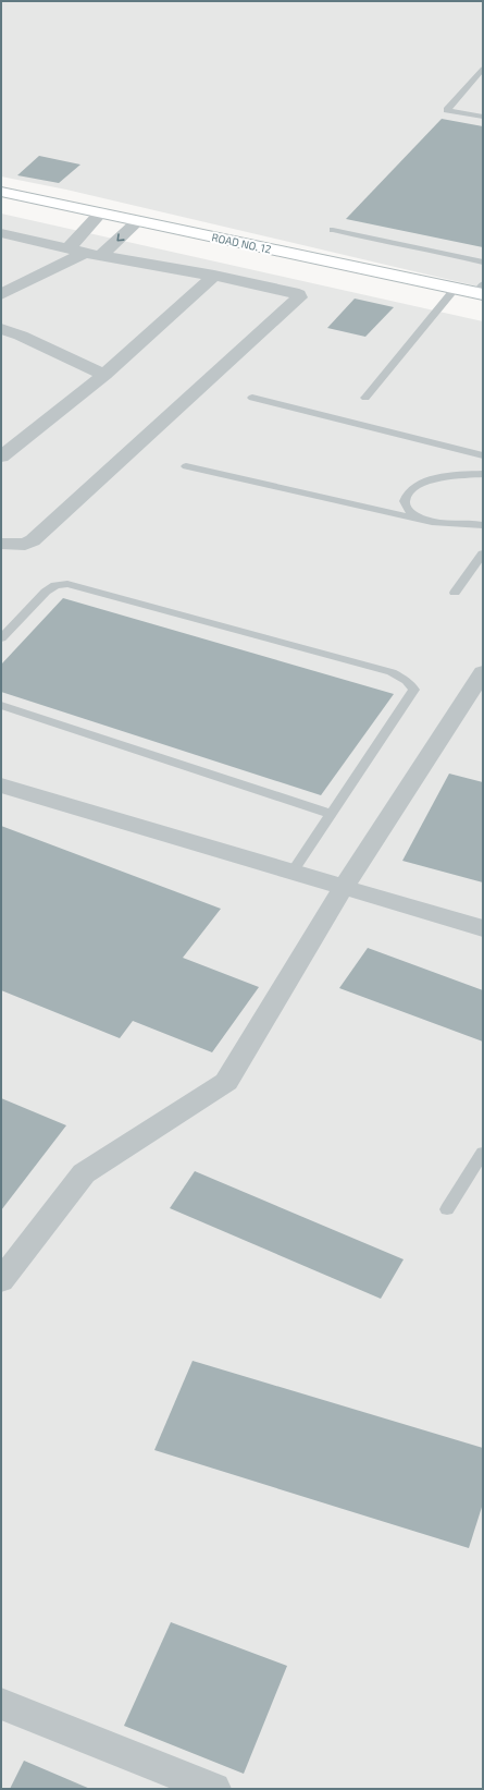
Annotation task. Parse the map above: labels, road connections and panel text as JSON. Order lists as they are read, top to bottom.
{
  "streets": {
    "street": ["ROAD NO. 12"]
  }
}
